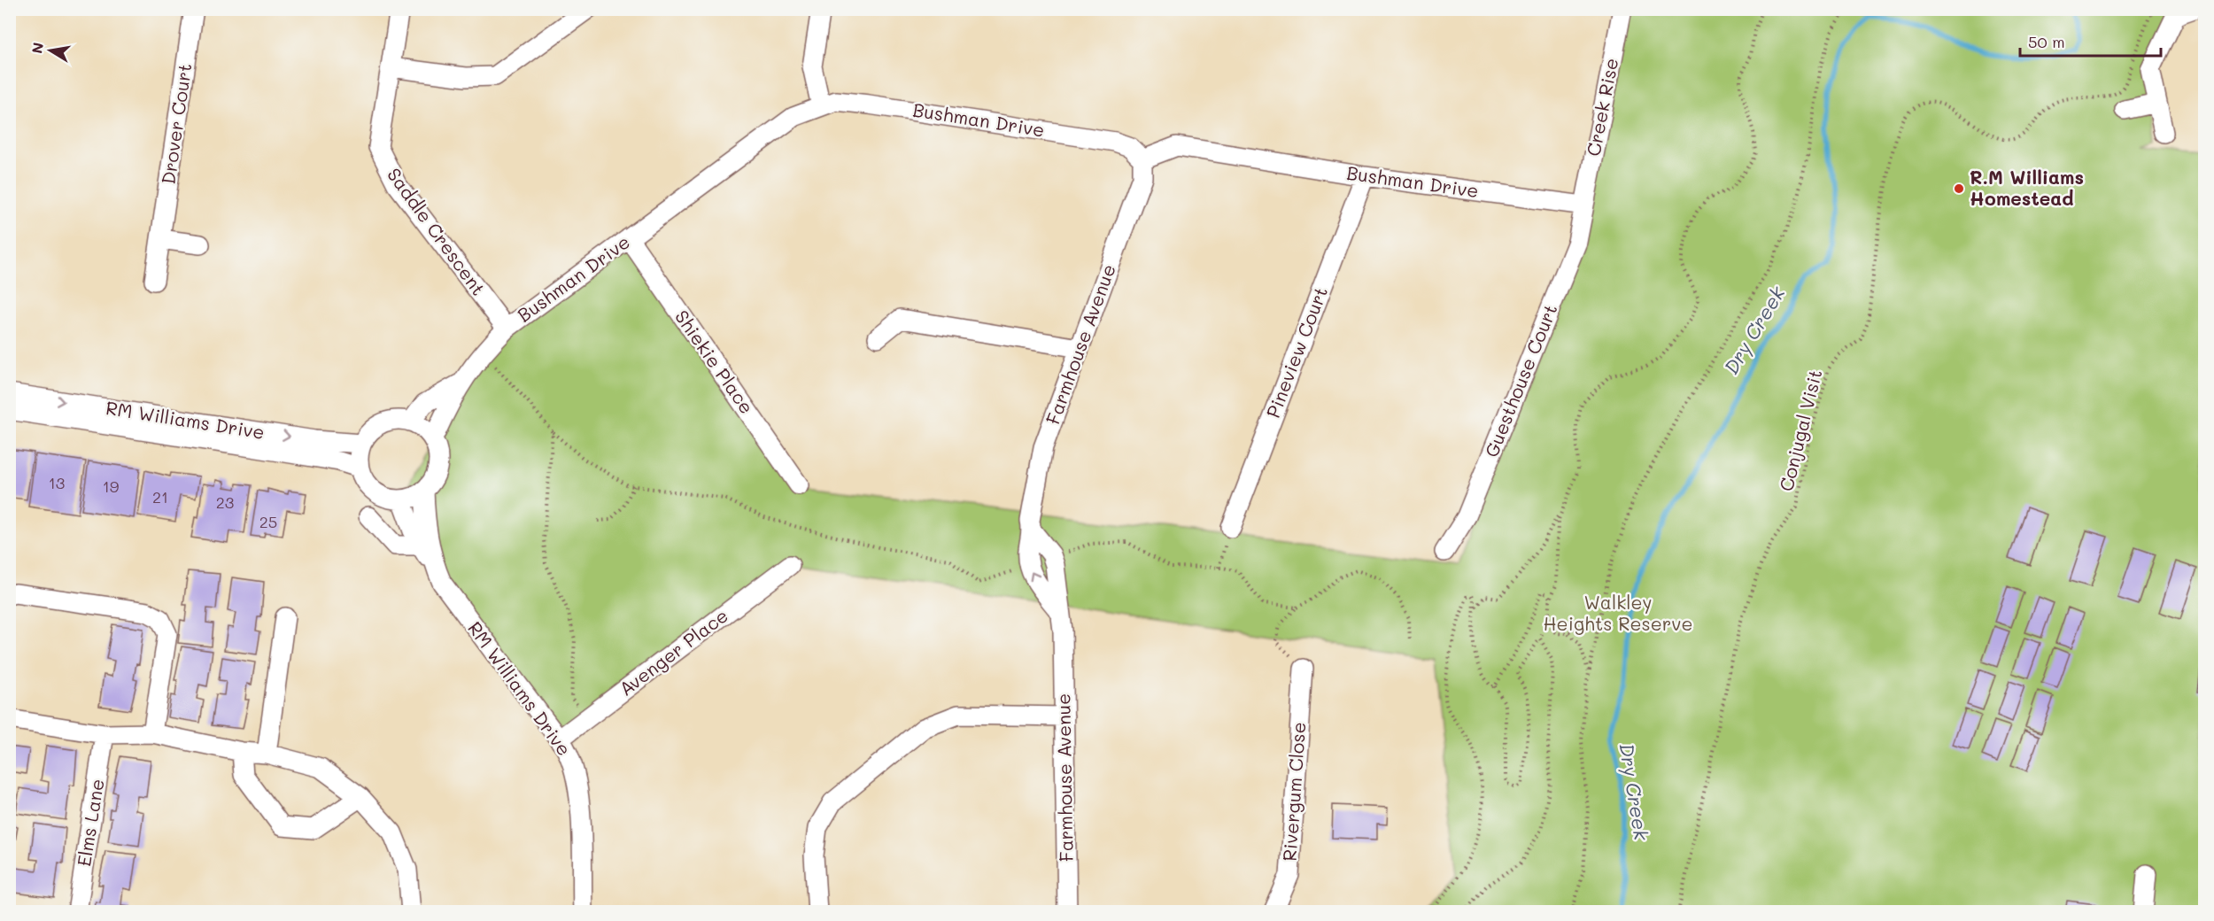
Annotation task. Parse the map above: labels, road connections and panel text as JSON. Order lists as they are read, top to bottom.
{
  "streets": {
    "street": [
      "Creek Rise",
      "Bushman Drive",
      "Drover Court",
      "Saddle Crescent",
      "Farmhouse Avenue",
      "Pineview Court",
      "Shiekie Place",
      "Guesthouse Court",
      "RM Williams Drive",
      "Avenger Place",
      "Rivergum Close",
      "Elms Lane"
    ],
    "path": ["Conjugal Visit"]
  },
  "crossings": [
    ["Creek Rise", "Bushman Drive"],
    ["Creek Rise", "Guesthouse Court"],
    ["Bushman Drive", "Saddle Crescent"],
    ["Bushman Drive", "Farmhouse Avenue"],
    ["Bushman Drive", "Pineview Court"],
    ["Bushman Drive", "Shiekie Place"],
    ["Bushman Drive", "Guesthouse Court"],
    ["Bushman Drive", "RM Williams Drive"],
    ["RM Williams Drive", "Avenger Place"]
  ],
  "water": ["Dry Creek"],
  "parks": ["Walkley Heights Reserve"],
  "places": ["R.M Williams Homestead"],
  "house_numbers": [
    "13",
    "19",
    "21",
    "23",
    "25"
  ],
  "scale_bar": "50 m",
  "north": "left"
}
